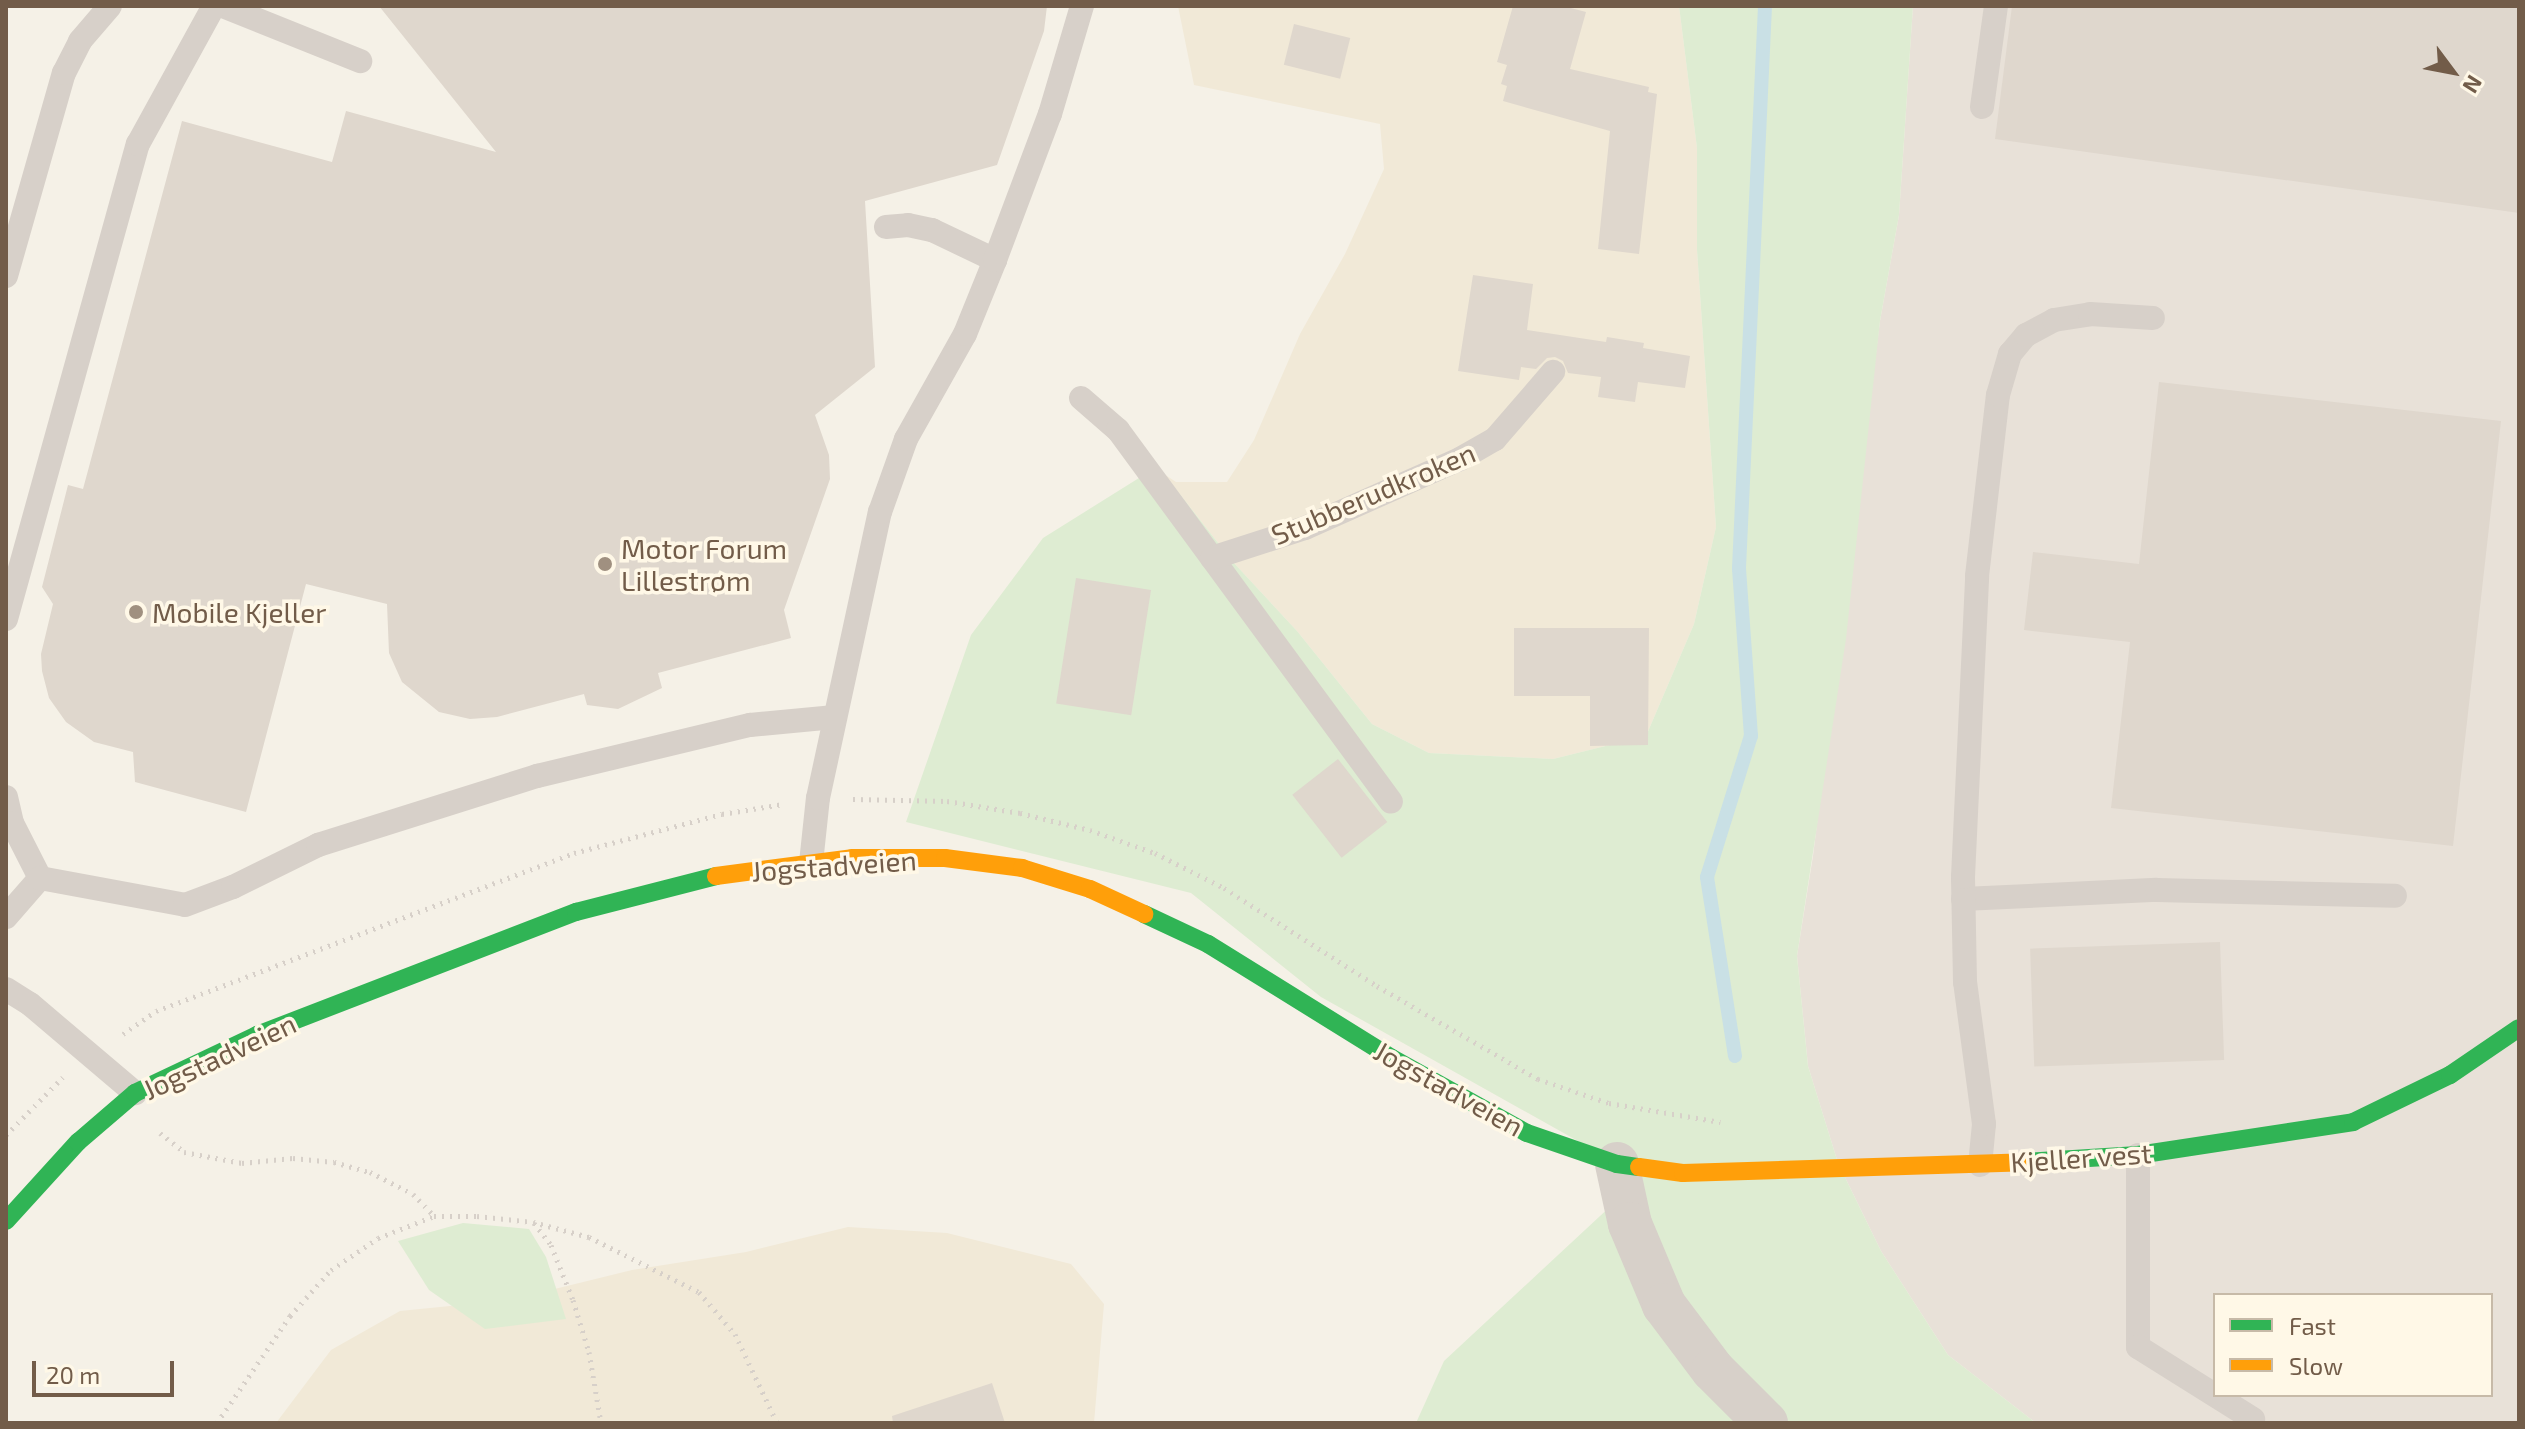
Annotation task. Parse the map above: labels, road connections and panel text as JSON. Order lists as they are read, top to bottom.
{
  "streets": {
    "street": ["Jogstadveien", "Kjeller vest"],
    "lane": ["Stubberudkroken"]
  },
  "crossings": [
    ["Jogstadveien", "Kjeller vest"]
  ],
  "places": ["Motor Forum Lillestrøm", "Mobile Kjeller"],
  "legend": ["Fast", "Slow"],
  "scale_bar": "20 m",
  "north": "bottom right"
}
